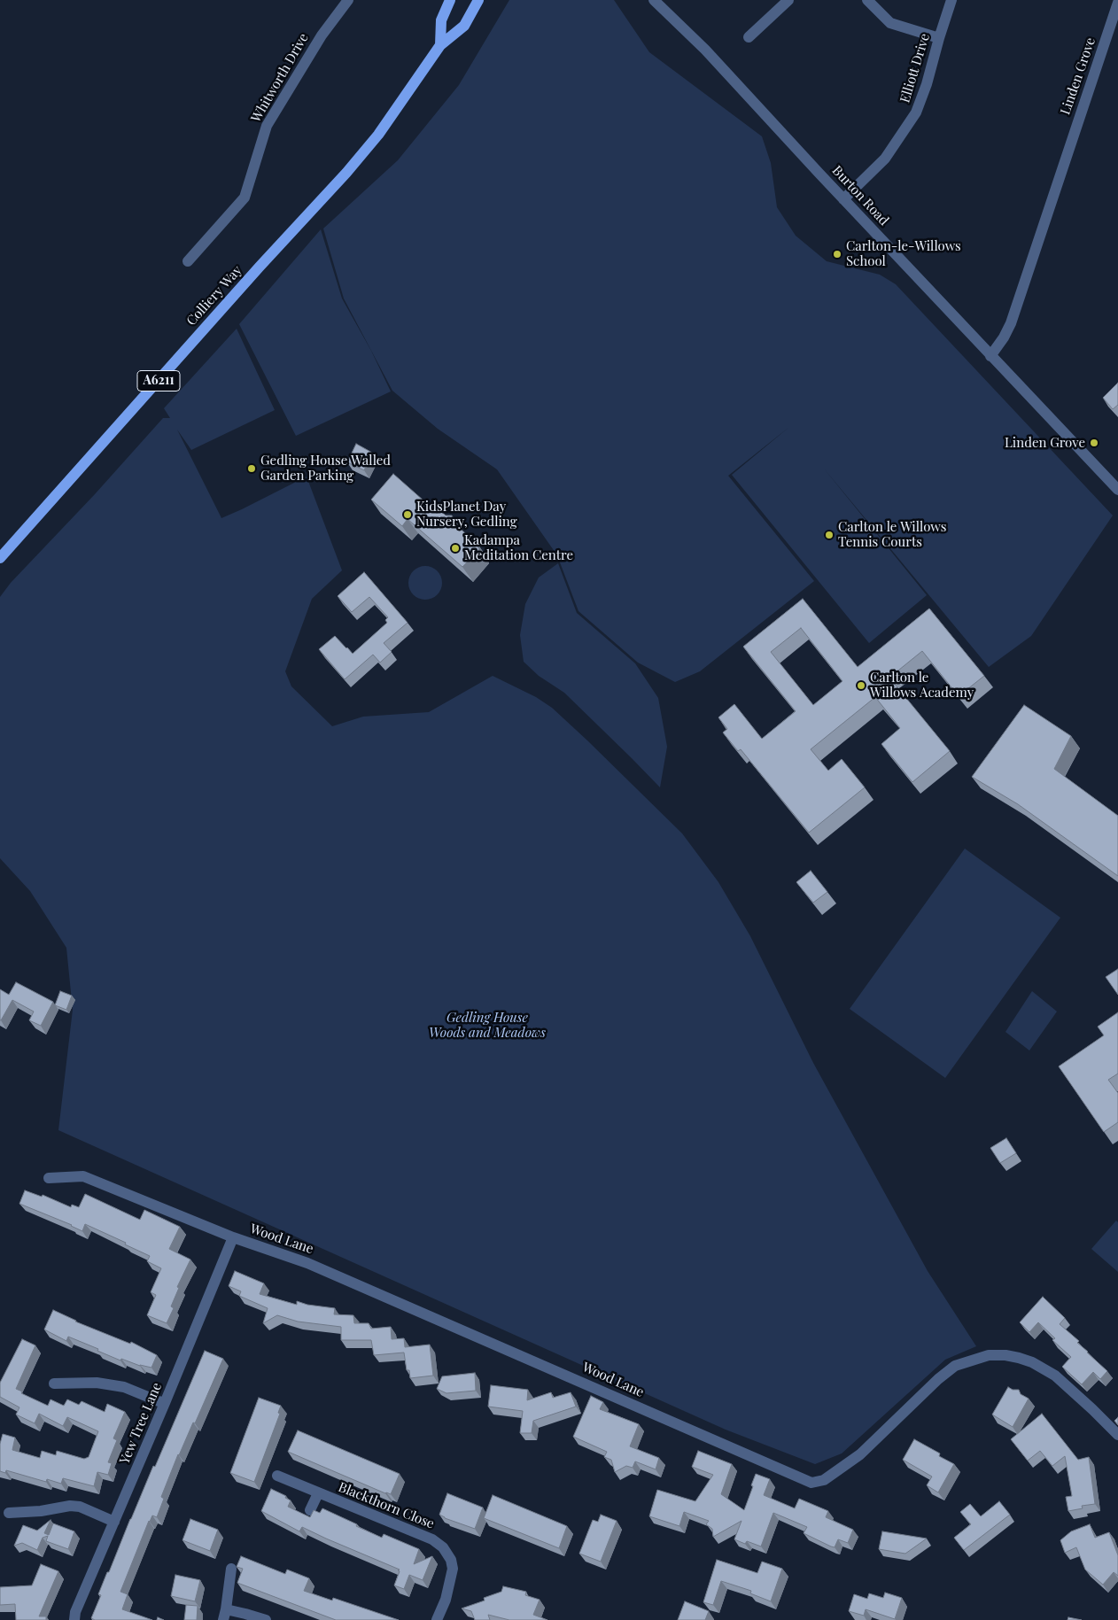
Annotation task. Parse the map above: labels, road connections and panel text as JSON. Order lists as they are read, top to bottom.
{
  "streets": {
    "main road": ["Colliery Way", "A6211"],
    "street": [
      "Elliott Drive",
      "Linden Grove",
      "Whitworth Drive",
      "Burton Road",
      "Wood Lane",
      "Yew Tree Lane",
      "Blackthorn Close"
    ]
  },
  "crossings": [
    ["Elliott Drive", "Burton Road"],
    ["Linden Grove", "Burton Road"],
    ["Wood Lane", "Yew Tree Lane"]
  ],
  "parks": ["Gedling House Woods and Meadows"],
  "places": [
    "Carlton-le-Willows School",
    "Linden Grove",
    "Gedling House Walled Garden Parking",
    "KidsPlanet Day Nursery, Gedling",
    "Carlton le Willows Tennis Courts",
    "Kadampa Meditation Centre",
    "Carlton le Willows Academy"
  ]
}
